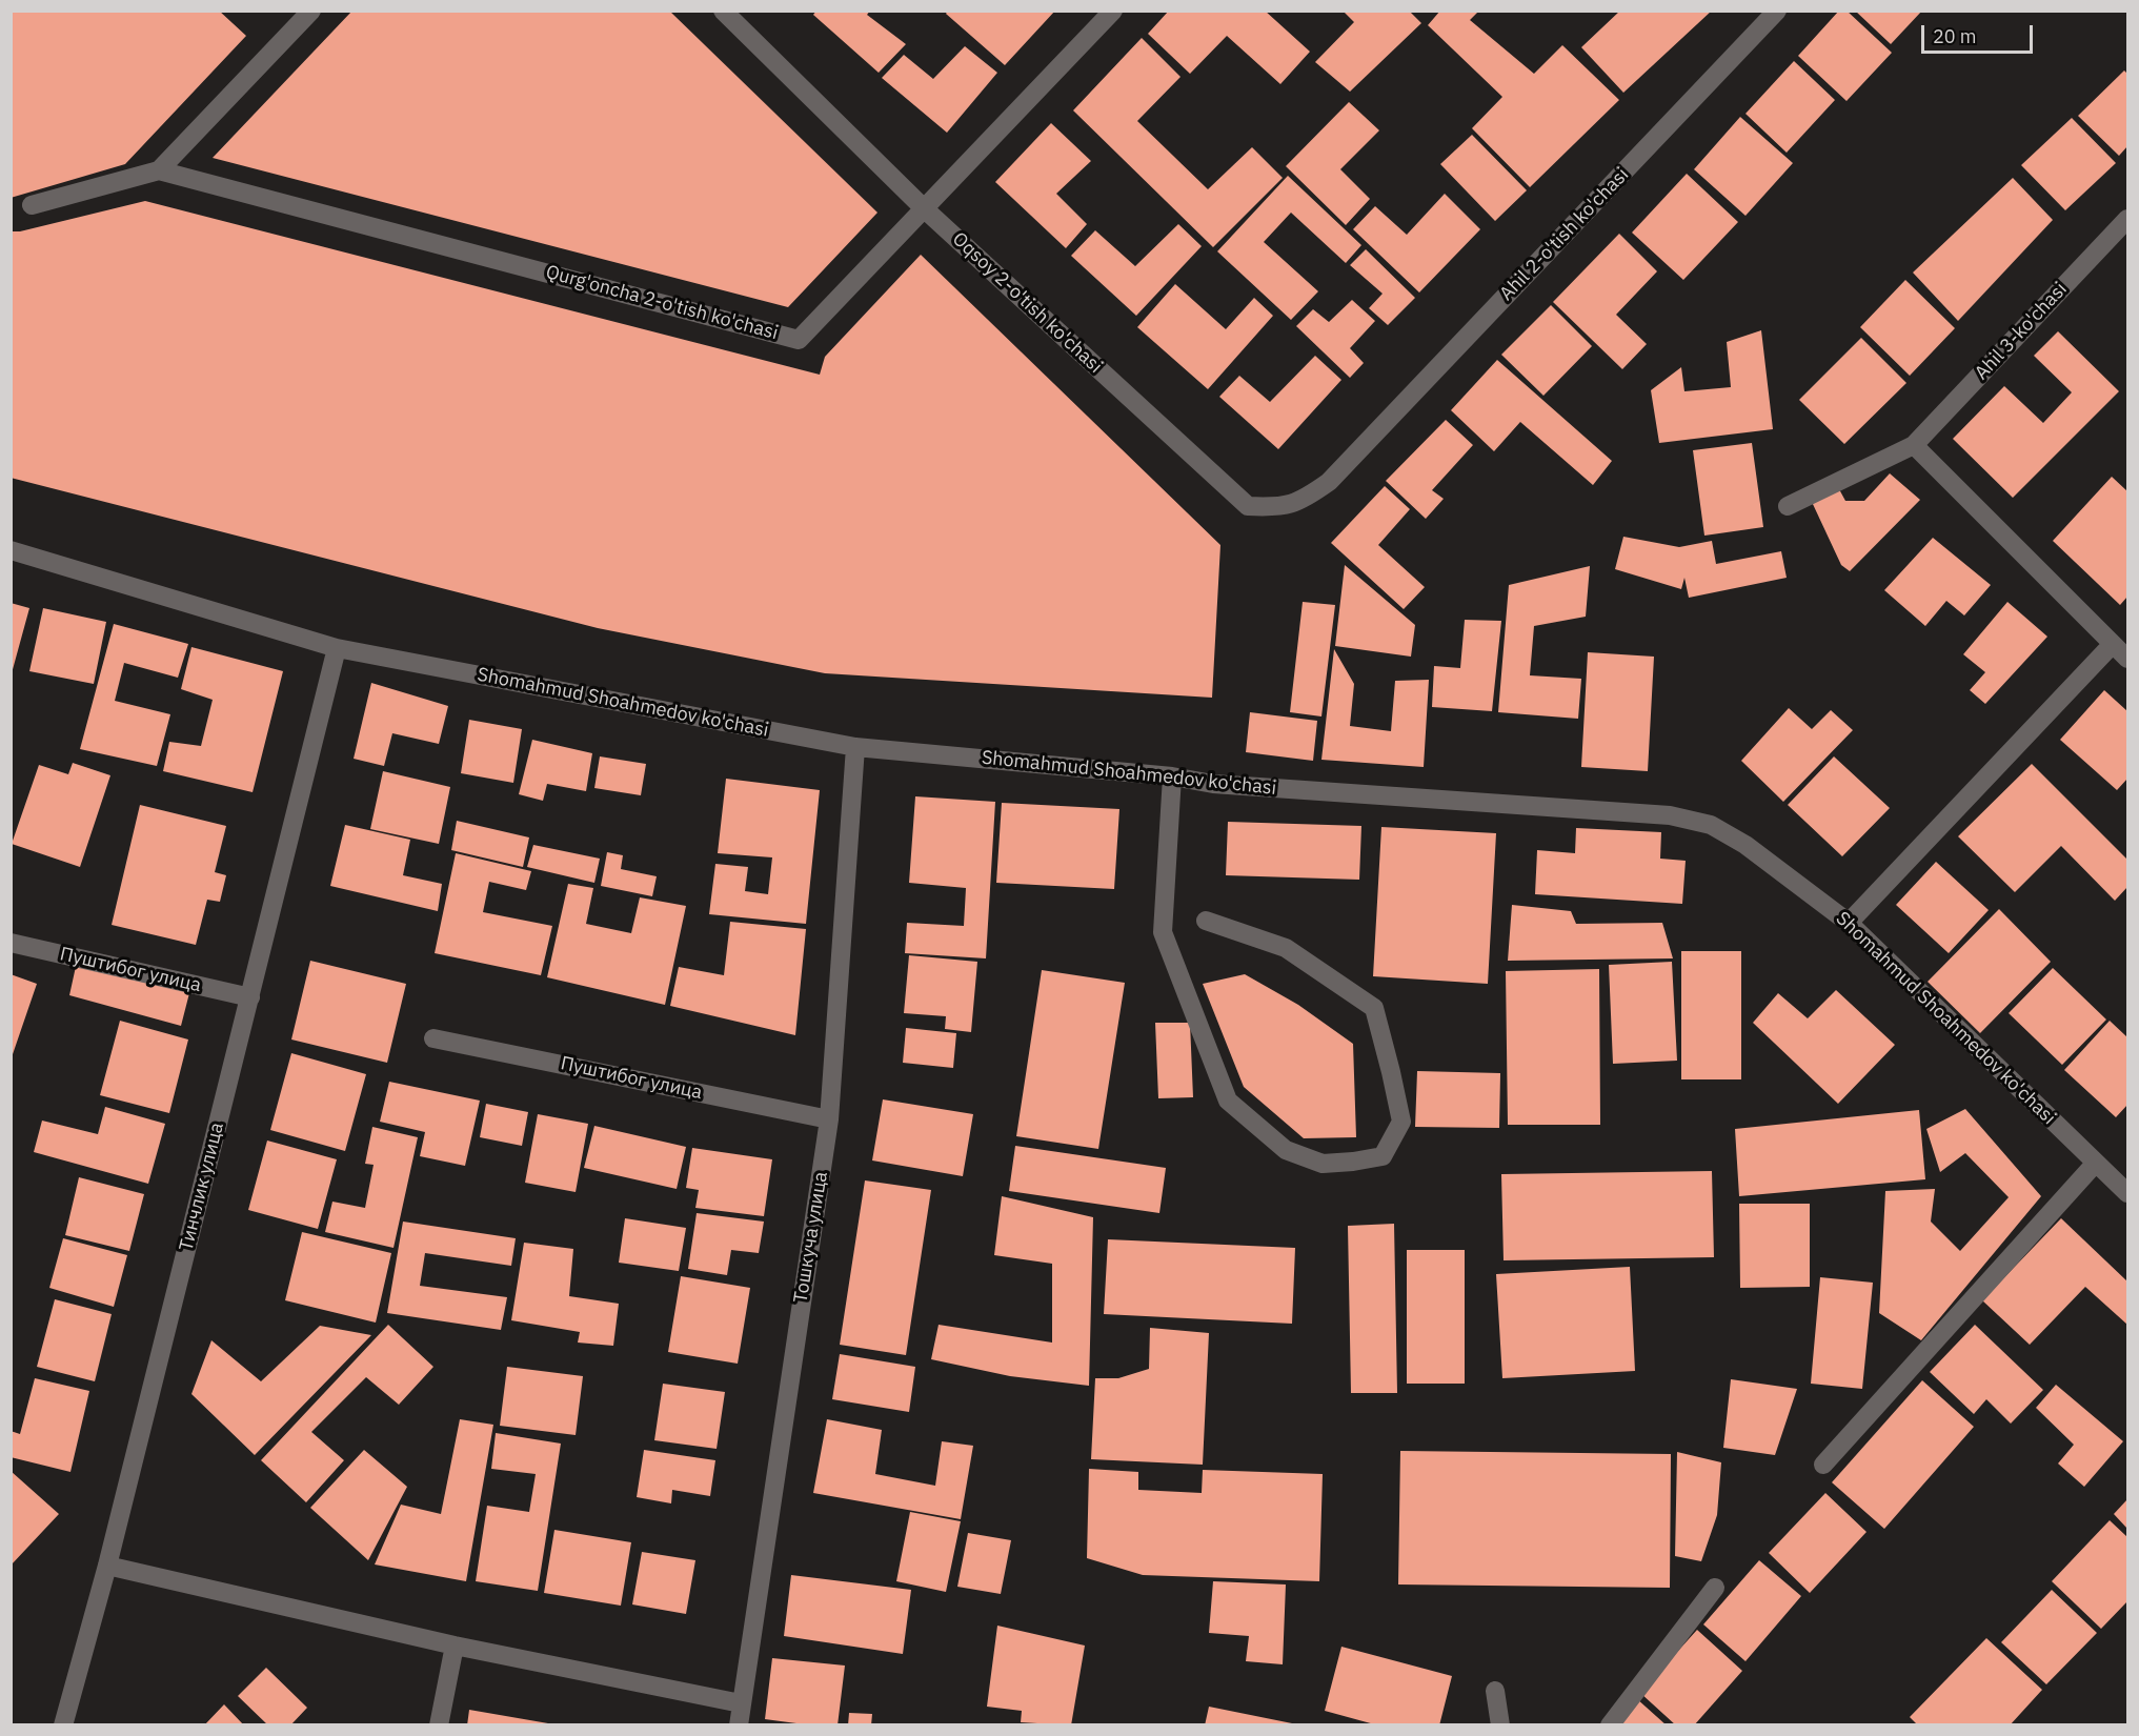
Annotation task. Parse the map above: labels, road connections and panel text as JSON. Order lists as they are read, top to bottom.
{
  "streets": {
    "street": [
      "Ahil 2-o'tish ko'chasi",
      "Qurg'oncha 2-o'tish ko'chasi",
      "Oqsoy 2-o'tish ko'chasi",
      "Ahil 3-ko'chasi",
      "Shomahmud Shoahmedov ko'chasi",
      "Пуштибог улица",
      "Тинчлик улица",
      "Тошкуча улица"
    ]
  },
  "crossings": [
    ["Ahil 2-o'tish ko'chasi", "Oqsoy 2-o'tish ko'chasi"],
    ["Qurg'oncha 2-o'tish ko'chasi", "Oqsoy 2-o'tish ko'chasi"],
    ["Shomahmud Shoahmedov ko'chasi", "Тинчлик улица"],
    ["Shomahmud Shoahmedov ko'chasi", "Тошкуча улица"],
    ["Пуштибог улица", "Тинчлик улица"],
    ["Пуштибог улица", "Тошкуча улица"]
  ],
  "scale_bar": "20 m"
}
